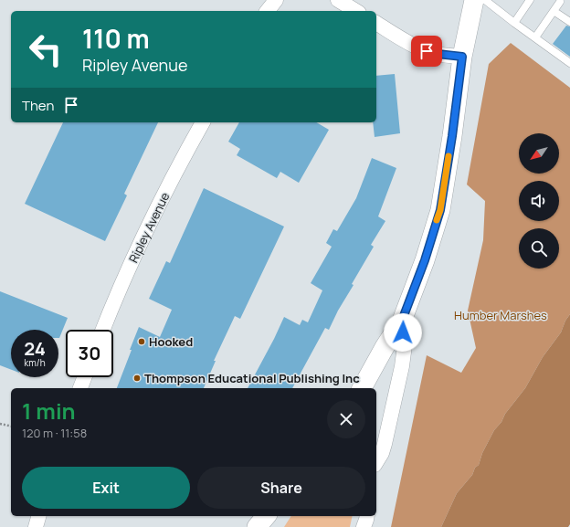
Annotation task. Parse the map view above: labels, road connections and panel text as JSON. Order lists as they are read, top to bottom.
{
  "streets": {
    "street": ["Ripley Avenue"]
  },
  "parks": ["Humber Marshes"],
  "places": ["Hooked", "Thompson Educational Publishing Inc"],
  "north": "bottom left",
  "page": {
    "turn": ["110 m", "Ripley Avenue"],
    "then": "Then",
    "speed": "24 km/h",
    "limit": "30",
    "heading": ["1 min", "120 m · 11:58"],
    "buttons": ["Exit", "Share"]
  }
}
